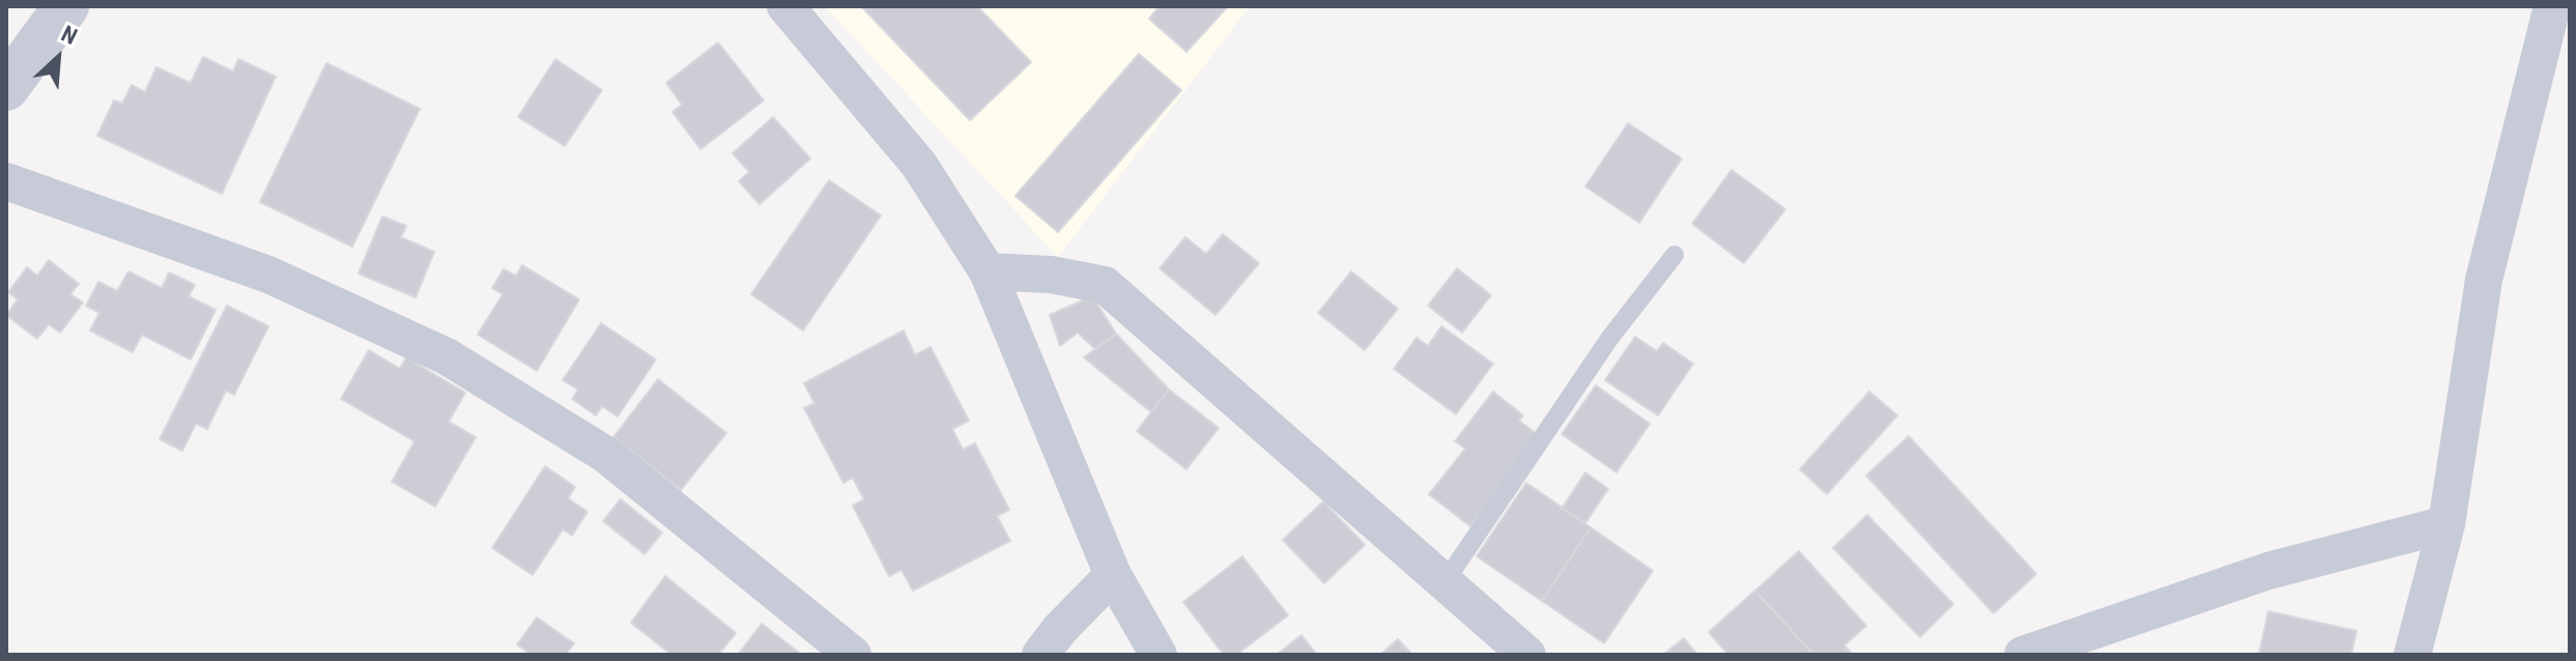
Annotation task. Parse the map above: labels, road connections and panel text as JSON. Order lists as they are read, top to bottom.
{
  "north": "top right"
}
